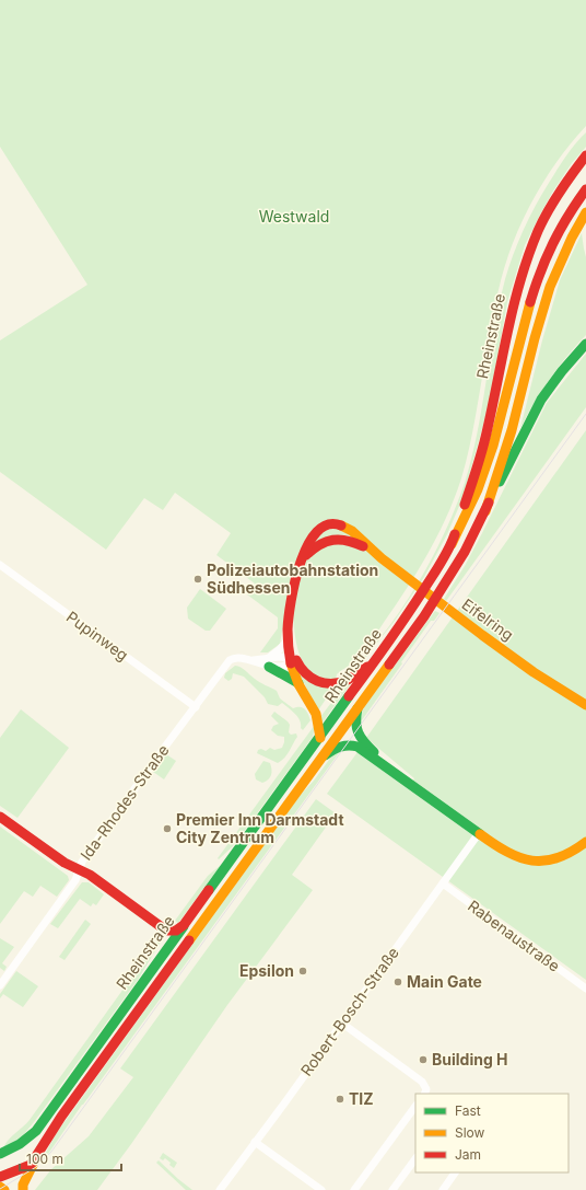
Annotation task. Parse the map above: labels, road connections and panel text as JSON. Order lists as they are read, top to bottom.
{
  "streets": {
    "main road": ["Rheinstraße", "Eifelring"],
    "street": [
      "Pupinweg",
      "Ida-Rhodes-Straße",
      "Rabenaustraße",
      "Robert-Bosch-Straße"
    ]
  },
  "crossings": [
    ["Pupinweg", "Ida-Rhodes-Straße"],
    ["Rabenaustraße", "Robert-Bosch-Straße"]
  ],
  "parks": ["Westwald"],
  "places": [
    "Polizeiautobahnstation Südhessen",
    "Premier Inn Darmstadt City Zentrum",
    "Epsilon",
    "Main Gate",
    "Building H",
    "TIZ"
  ],
  "legend": ["Fast", "Slow", "Jam"],
  "scale_bar": "100 m"
}
